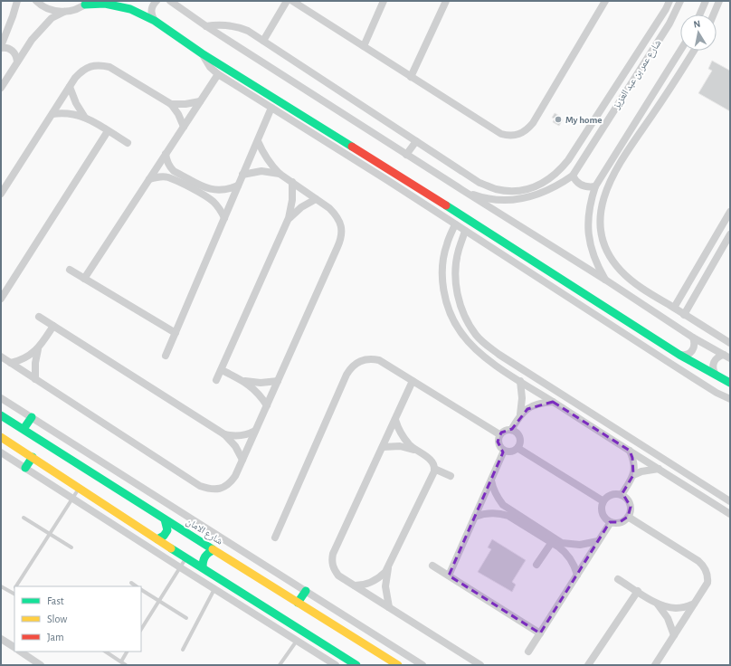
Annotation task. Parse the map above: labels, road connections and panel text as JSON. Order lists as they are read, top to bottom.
{
  "streets": {
    "street": ["شارع عمر بن عبد العزيز", "شارع الامان"]
  },
  "places": ["My home"],
  "legend": ["Fast", "Slow", "Jam"],
  "north": "top"
}
